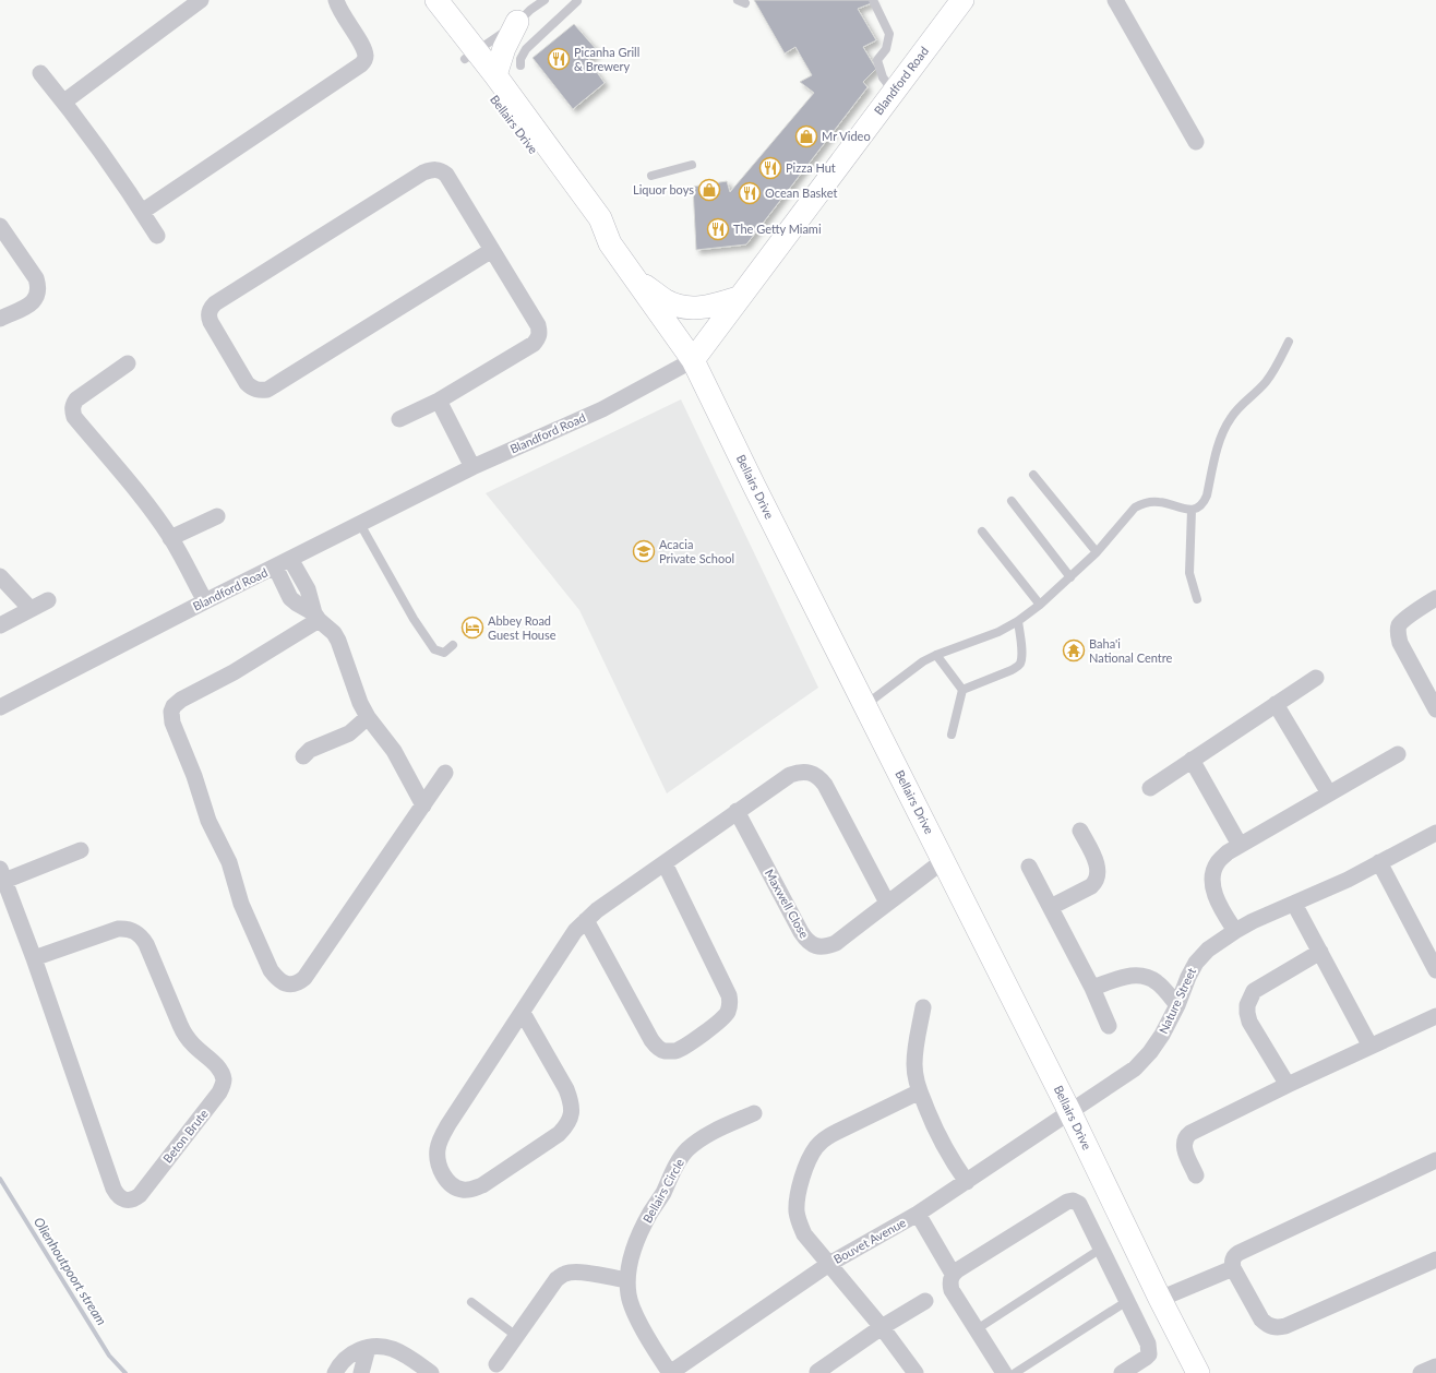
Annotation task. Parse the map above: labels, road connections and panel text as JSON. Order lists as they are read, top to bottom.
{
  "streets": {
    "street": [
      "Blandford Road",
      "Bellairs Drive",
      "Maxwell Close",
      "Nature Street",
      "Beton Brute",
      "Bellairs Circle",
      "Bouvet Avenue"
    ]
  },
  "crossings": [
    ["Blandford Road", "Bellairs Drive"],
    ["Bellairs Drive", "Maxwell Close"],
    ["Bellairs Drive", "Nature Street"],
    ["Bellairs Drive", "Bouvet Avenue"],
    ["Nature Street", "Bouvet Avenue"],
    ["Bellairs Circle", "Bouvet Avenue"]
  ],
  "water": ["Olienhoutpoort stream"],
  "places": {
    "restaurant": [
      "Picanha Grill & Brewery",
      "Pizza Hut",
      "Ocean Basket",
      "The Getty Miami"
    ],
    "shop": ["Mr Video", "Liquor boys"],
    "school or university": ["Acacia Private School"],
    "hotel": ["Abbey Road Guest House"],
    "temple": ["Baha'i National Centre"]
  }
}
